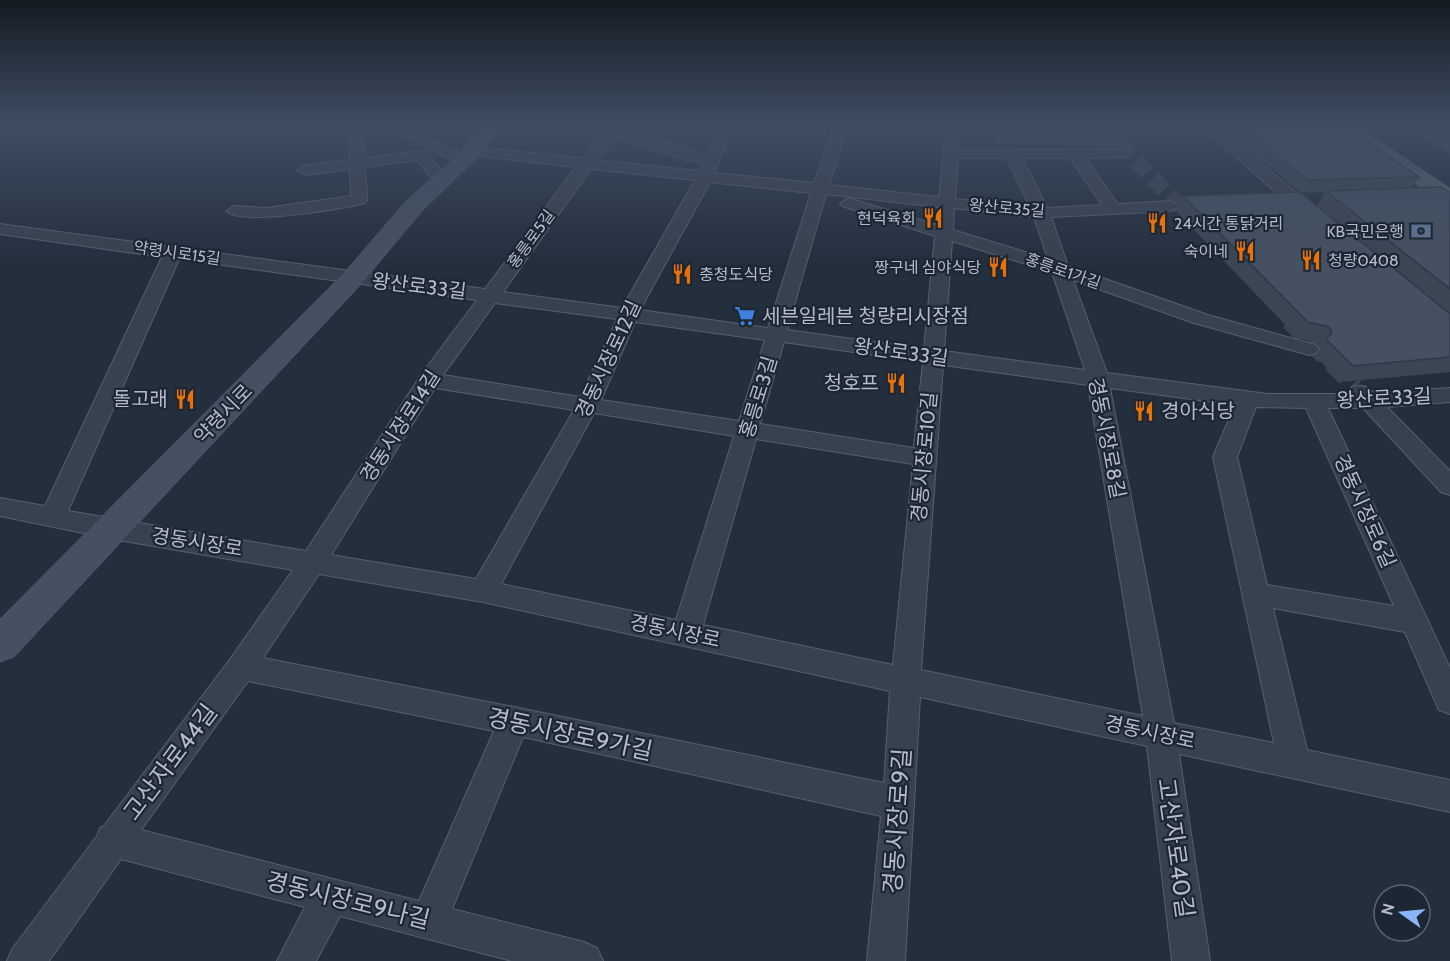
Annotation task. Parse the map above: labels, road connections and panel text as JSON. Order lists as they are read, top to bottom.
{
  "streets": {
    "main road": ["약령시로"],
    "street": [
      "왕산로35길",
      "홍릉로5길",
      "약령시로15길",
      "홍릉로1가길",
      "왕산로33길",
      "경동시장로12길",
      "홍릉로3길",
      "경동시장로14길",
      "경동시장로8길",
      "경동시장로10길",
      "경동시장로6길",
      "경동시장로",
      "경동시장로9가길",
      "고산자로44길",
      "경동시장로9길",
      "고산자로40길",
      "경동시장로9나길"
    ]
  },
  "crossings": [
    ["왕산로35길", "홍릉로1가길"],
    ["왕산로35길", "홍릉로3길"],
    ["왕산로35길", "경동시장로8길"],
    ["왕산로35길", "경동시장로10길"],
    ["홍릉로5길", "왕산로33길"],
    ["홍릉로5길", "경동시장로14길"],
    ["약령시로15길", "왕산로33길"],
    ["약령시로15길", "약령시로"],
    ["홍릉로1가길", "홍릉로3길"],
    ["홍릉로1가길", "경동시장로8길"],
    ["홍릉로1가길", "경동시장로10길"],
    ["왕산로33길", "경동시장로12길"],
    ["왕산로33길", "홍릉로3길"],
    ["왕산로33길", "약령시로"],
    ["왕산로33길", "경동시장로14길"],
    ["왕산로33길", "경동시장로8길"],
    ["왕산로33길", "경동시장로10길"],
    ["왕산로33길", "경동시장로6길"],
    ["경동시장로12길", "경동시장로"],
    ["홍릉로3길", "경동시장로"],
    ["약령시로", "경동시장로"],
    ["경동시장로14길", "경동시장로"],
    ["경동시장로14길", "고산자로44길"],
    ["경동시장로8길", "경동시장로"],
    ["경동시장로8길", "고산자로40길"],
    ["경동시장로10길", "경동시장로"],
    ["경동시장로10길", "경동시장로9길"],
    ["경동시장로", "고산자로44길"],
    ["경동시장로", "경동시장로9길"],
    ["경동시장로", "고산자로40길"],
    ["경동시장로9가길", "고산자로44길"],
    ["경동시장로9가길", "경동시장로9길"],
    ["고산자로44길", "경동시장로9나길"]
  ],
  "places": {
    "restaurant": [
      "현덕육회",
      "24시간 통닭거리",
      "숙이네",
      "청량0408",
      "짱구네 심야식당",
      "충청도식당",
      "청호프",
      "돌고래",
      "경아식당"
    ],
    "bank": ["KB국민은행"],
    "supermarket": ["세븐일레븐 청량리시장점"]
  },
  "north": "left"
}
